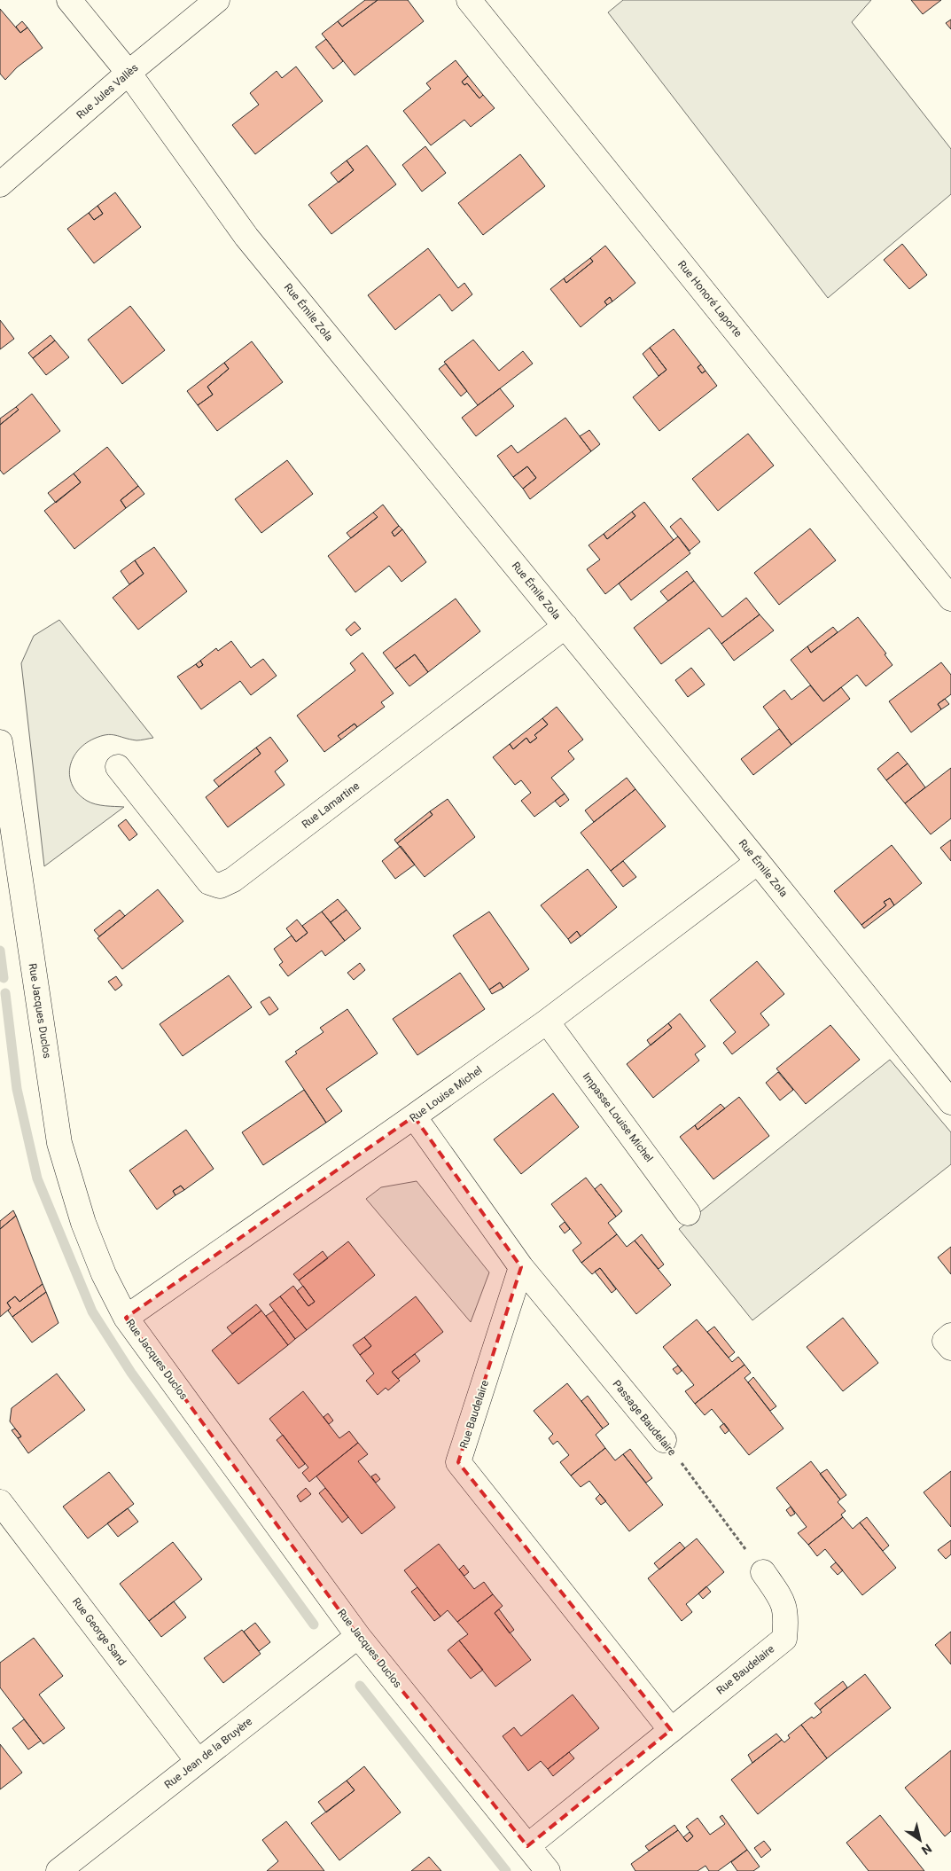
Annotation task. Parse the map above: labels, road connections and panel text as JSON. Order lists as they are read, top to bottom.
{
  "streets": {
    "street": [
      "Rue Jules Vallès",
      "Rue Honoré Laporte",
      "Rue Émile Zola",
      "Rue Lamartine",
      "Rue Jacques Duclos",
      "Rue Louise Michel",
      "Impasse Louise Michel",
      "Rue Baudelaire",
      "Passage Baudelaire",
      "Rue George Sand",
      "Rue Jean de la Bruyère"
    ]
  },
  "crossings": [
    ["Rue Jules Vallès", "Rue Émile Zola"],
    ["Rue Émile Zola", "Rue Lamartine"],
    ["Rue Émile Zola", "Rue Louise Michel"],
    ["Rue Jacques Duclos", "Rue Louise Michel"],
    ["Rue Jacques Duclos", "Rue Baudelaire"],
    ["Rue Jacques Duclos", "Rue Jean de la Bruyère"],
    ["Rue Louise Michel", "Impasse Louise Michel"],
    ["Rue Baudelaire", "Passage Baudelaire"],
    ["Rue George Sand", "Rue Jean de la Bruyère"]
  ],
  "north": "bottom right"
}
